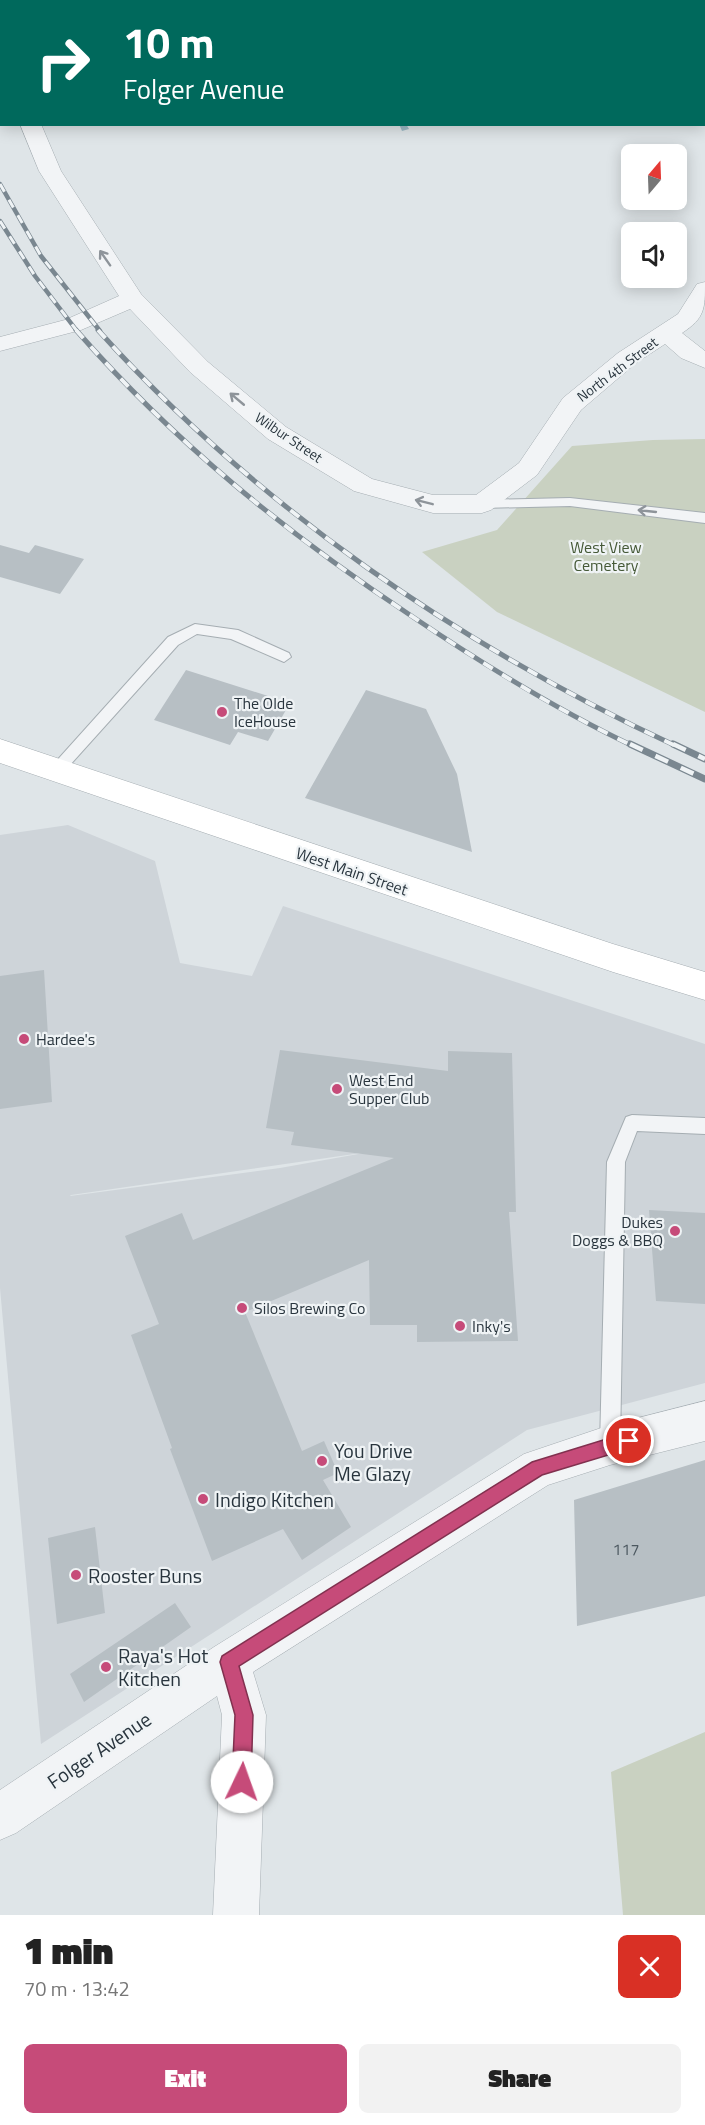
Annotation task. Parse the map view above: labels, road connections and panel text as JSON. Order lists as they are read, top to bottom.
{
  "streets": {
    "main road": ["West Main Street"],
    "street": ["North 4th Street", "Wilbur Street", "Folger Avenue"]
  },
  "crossings": [
    ["North 4th Street", "Wilbur Street"]
  ],
  "one_way": ["Wilbur Street"],
  "parks": ["West View Cemetery"],
  "places": [
    "The Olde IceHouse",
    "Hardee's",
    "West End Supper Club",
    "Dukes Doggs & BBQ",
    "Silos Brewing Co",
    "Inky's",
    "You Drive Me Glazy",
    "Indigo Kitchen",
    "Rooster Buns",
    "Raya's Hot Kitchen"
  ],
  "house_numbers": ["117"],
  "north": "top",
  "page": {
    "turn": ["10 m", "Folger Avenue"],
    "heading": ["1 min", "70 m · 13:42"],
    "buttons": ["Exit", "Share"]
  }
}
